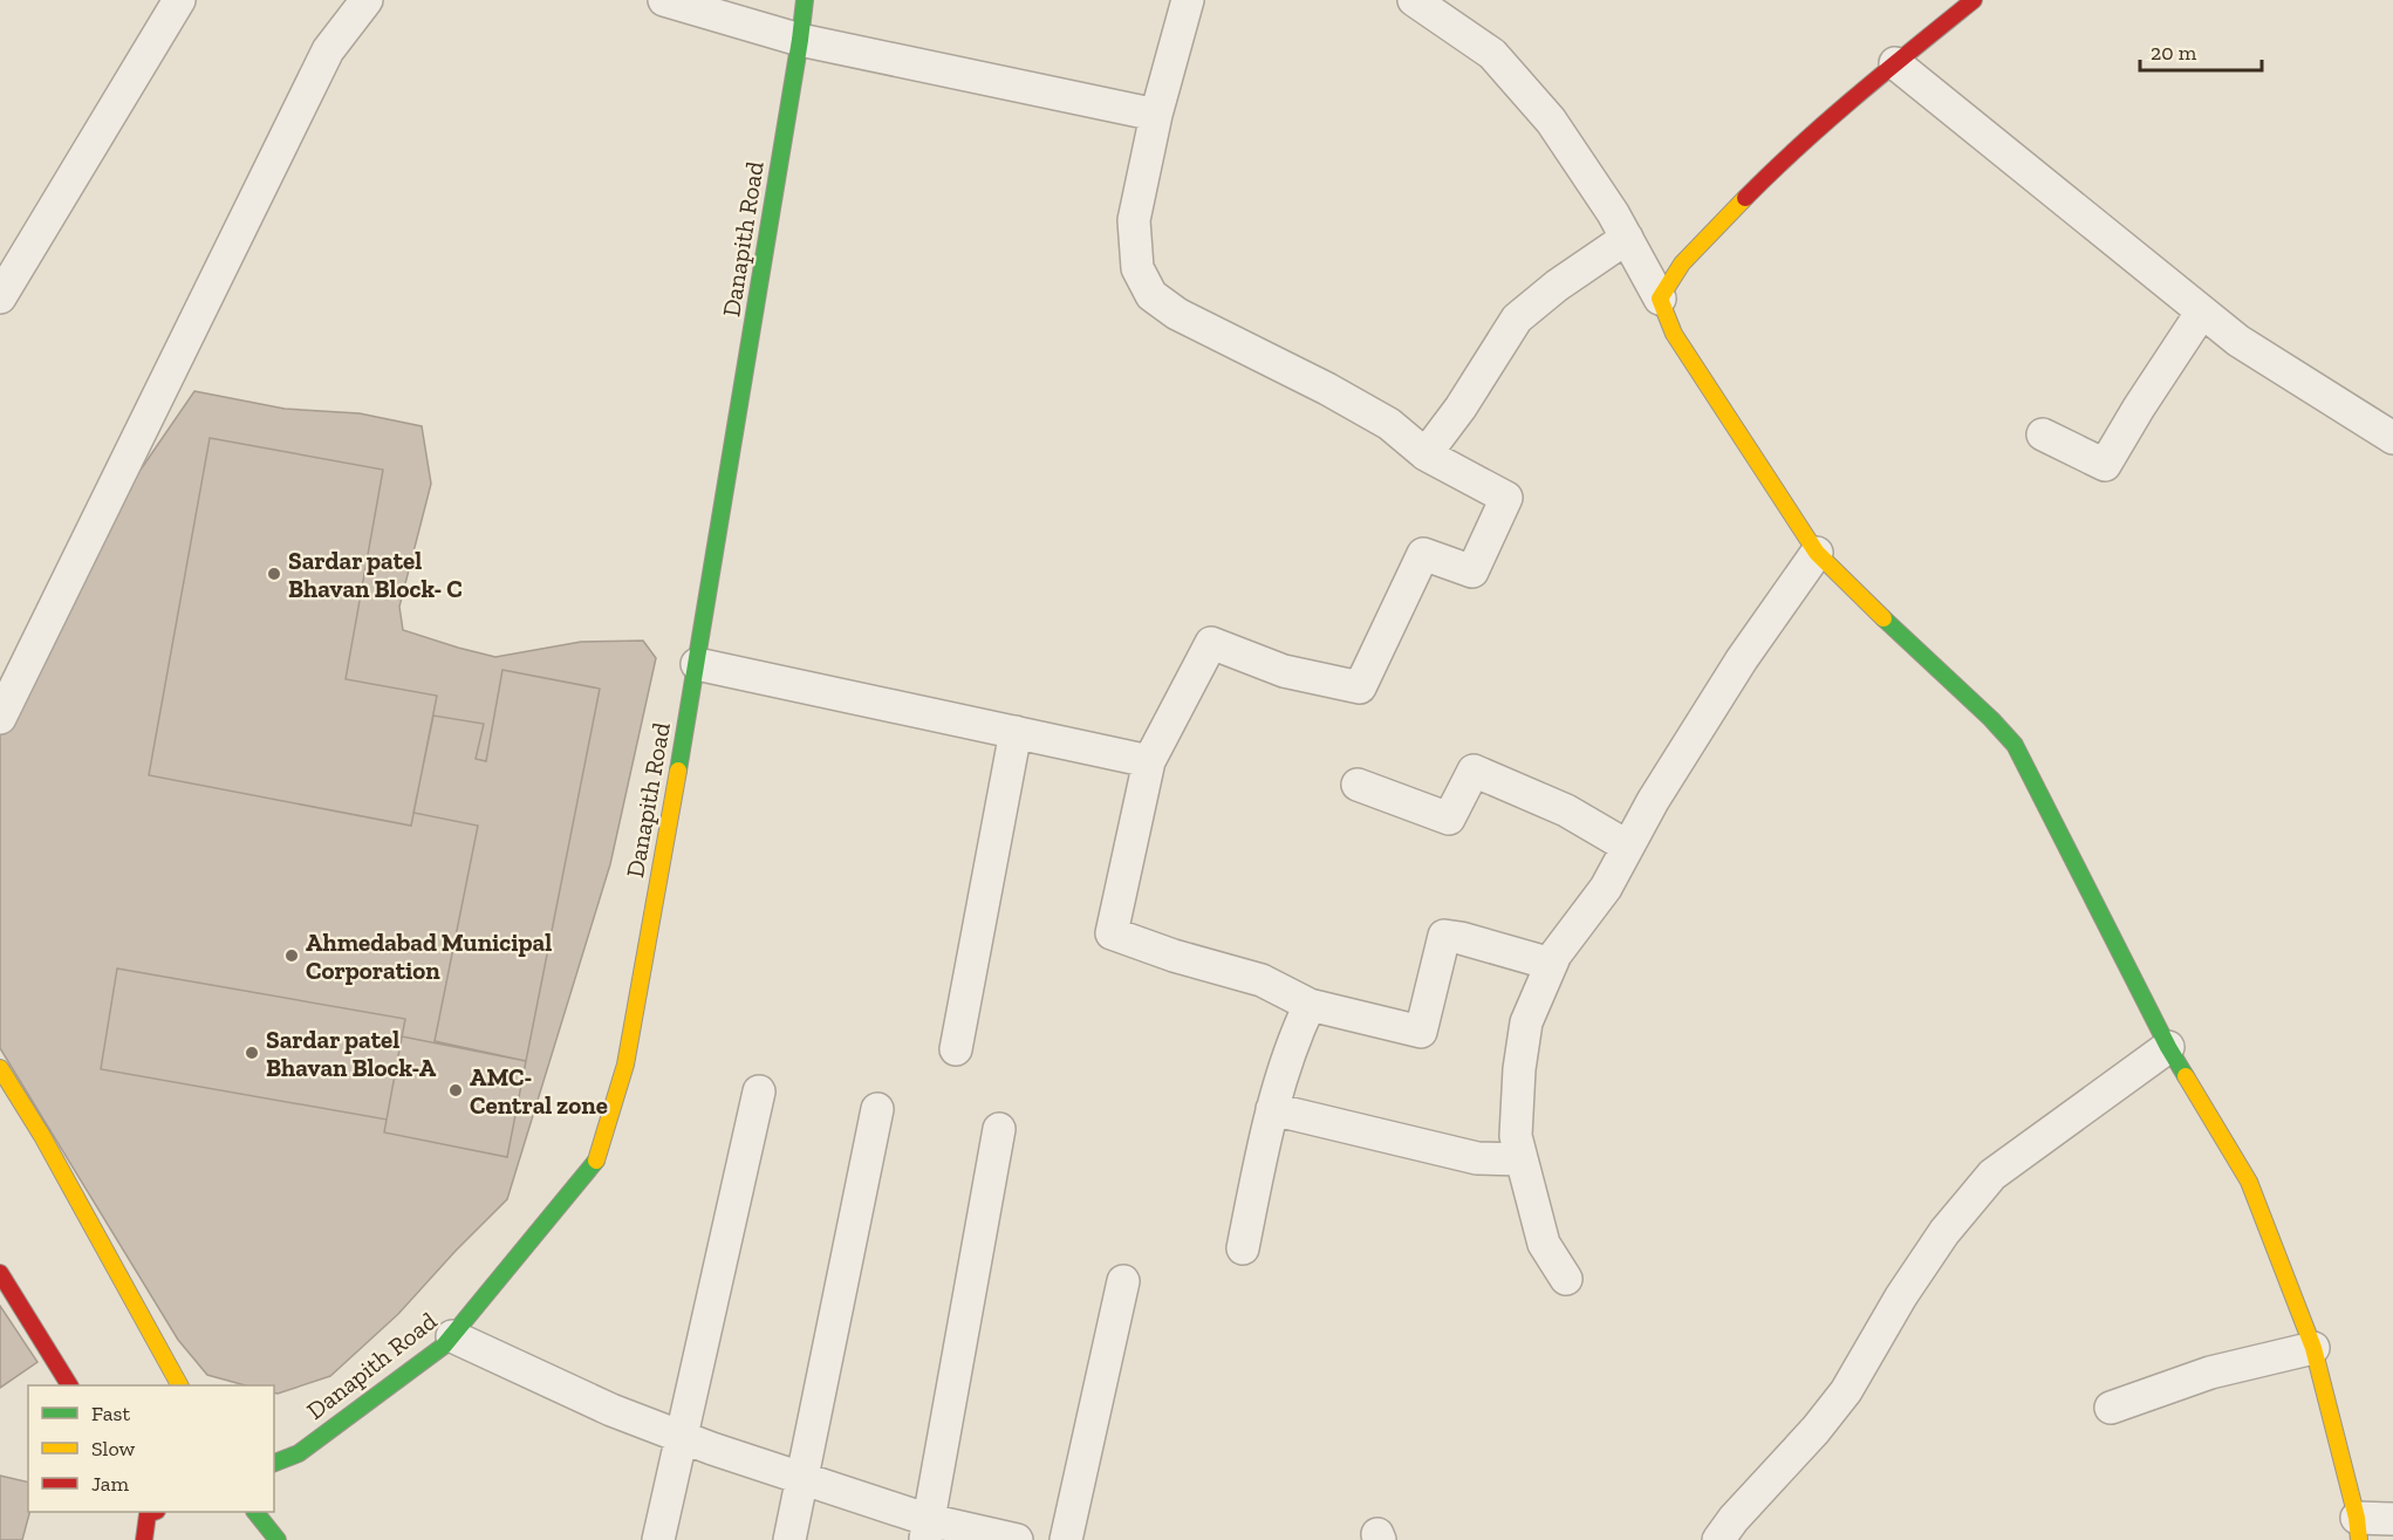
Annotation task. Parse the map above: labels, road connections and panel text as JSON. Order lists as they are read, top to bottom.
{
  "streets": {
    "street": ["Danapith Road"]
  },
  "places": [
    "Sardar patel Bhavan Block- C",
    "Ahmedabad Municipal Corporation",
    "Sardar patel Bhavan Block-A",
    "AMC- Central zone"
  ],
  "legend": ["Fast", "Slow", "Jam"],
  "scale_bar": "20 m"
}
